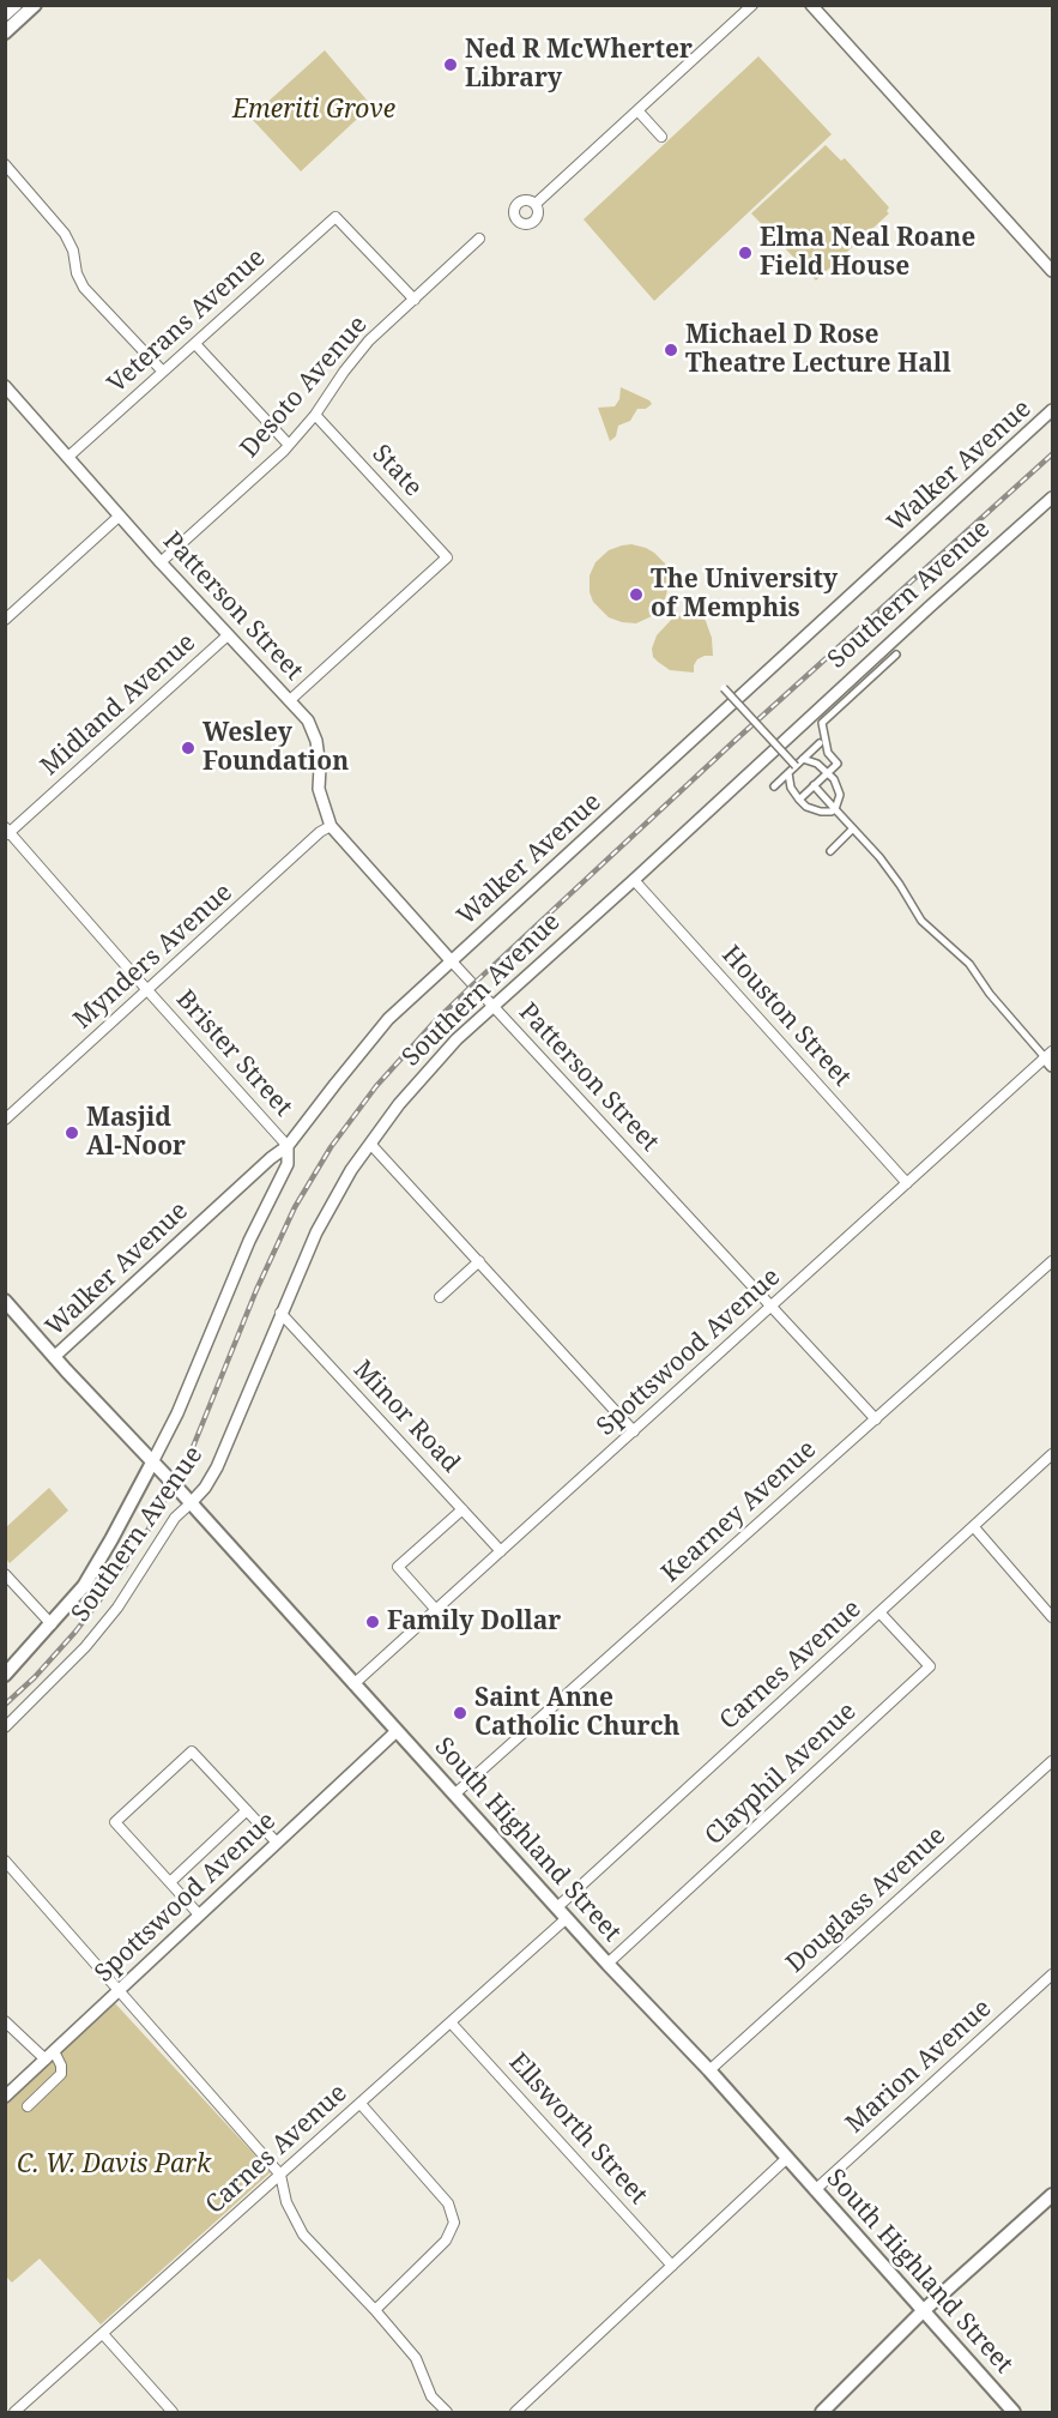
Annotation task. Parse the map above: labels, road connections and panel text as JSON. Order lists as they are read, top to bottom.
{
  "streets": {
    "main road": ["Southern Avenue", "South Highland Street"],
    "street": [
      "Veterans Avenue",
      "Desoto Avenue",
      "Walker Avenue",
      "State",
      "Patterson Street",
      "Midland Avenue",
      "Mynders Avenue",
      "Houston Street",
      "Brister Street",
      "Spottswood Avenue",
      "Minor Road",
      "Kearney Avenue",
      "Carnes Avenue",
      "Clayphil Avenue",
      "Douglass Avenue",
      "Marion Avenue",
      "Ellsworth Street"
    ]
  },
  "crossings": [
    ["Veterans Avenue", "Desoto Avenue"],
    ["Veterans Avenue", "Patterson Street"],
    ["Desoto Avenue", "State"],
    ["Desoto Avenue", "Patterson Street"],
    ["Walker Avenue", "Southern Avenue"],
    ["Walker Avenue", "Patterson Street"],
    ["Walker Avenue", "Brister Street"],
    ["Walker Avenue", "South Highland Street"],
    ["State", "Patterson Street"],
    ["Southern Avenue", "Patterson Street"],
    ["Southern Avenue", "Houston Street"],
    ["Southern Avenue", "Brister Street"],
    ["Southern Avenue", "Minor Road"],
    ["Southern Avenue", "South Highland Street"],
    ["Patterson Street", "Midland Avenue"],
    ["Patterson Street", "Mynders Avenue"],
    ["Patterson Street", "Spottswood Avenue"],
    ["Patterson Street", "Kearney Avenue"],
    ["Midland Avenue", "Brister Street"],
    ["Mynders Avenue", "Brister Street"],
    ["Houston Street", "Spottswood Avenue"],
    ["Spottswood Avenue", "Minor Road"],
    ["Spottswood Avenue", "South Highland Street"],
    ["Kearney Avenue", "South Highland Street"],
    ["Carnes Avenue", "Clayphil Avenue"],
    ["Carnes Avenue", "South Highland Street"],
    ["Carnes Avenue", "Ellsworth Street"],
    ["Clayphil Avenue", "South Highland Street"],
    ["South Highland Street", "Douglass Avenue"],
    ["South Highland Street", "Marion Avenue"]
  ],
  "parks": ["Emeriti Grove", "C. W. Davis Park"],
  "places": [
    "Ned R McWherter Library",
    "Elma Neal Roane Field House",
    "Michael D Rose Theatre Lecture Hall",
    "The University of Memphis",
    "Wesley Foundation",
    "Masjid Al-Noor",
    "Family Dollar",
    "Saint Anne Catholic Church"
  ]
}
